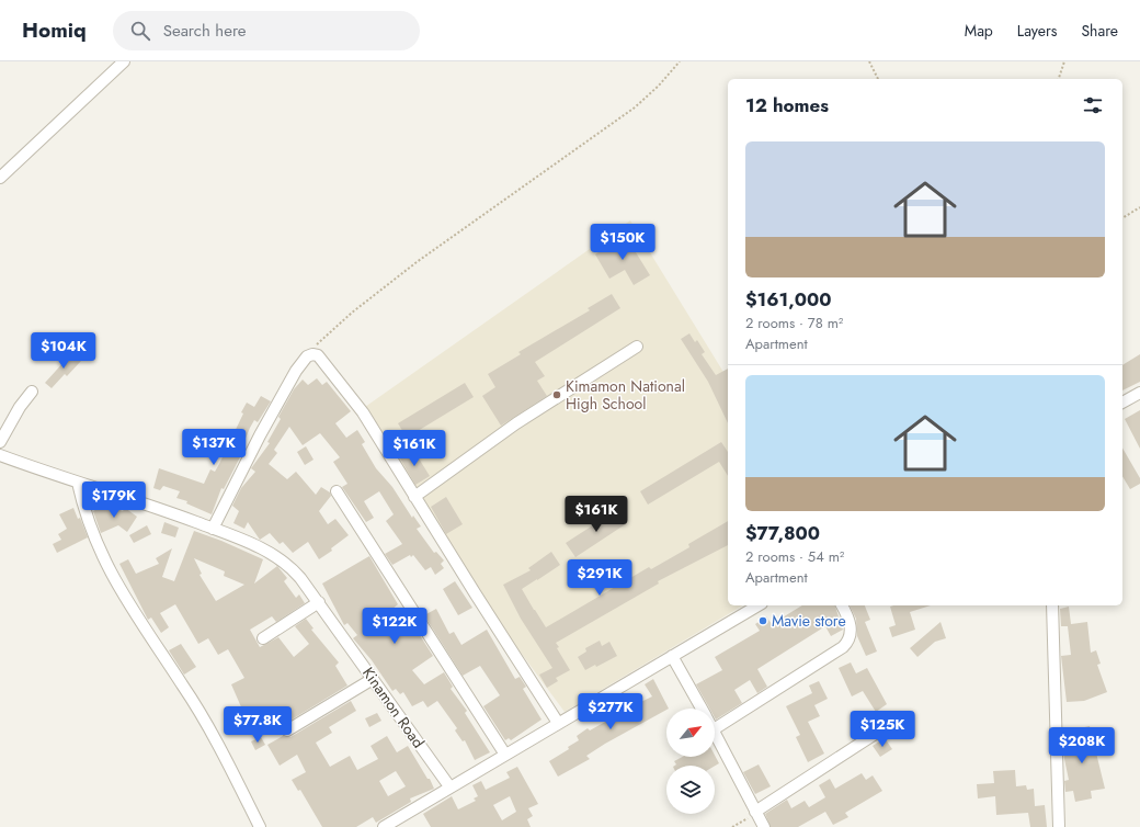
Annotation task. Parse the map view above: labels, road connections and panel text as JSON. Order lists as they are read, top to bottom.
{
  "streets": {
    "street": ["Kinamon Road"]
  },
  "places": ["Kimamon National High School", "Mavie store"],
  "north": "top right",
  "page": {
    "header": "Homiq",
    "search": "Search here",
    "nav": ["Map", "Layers", "Share"],
    "heading": "12 homes",
    "list": [
      {
        "name": "$161,000",
        "note": "2 rooms · 78 m² · Apartment"
      },
      {
        "name": "$77,800",
        "note": "2 rooms · 54 m² · Apartment"
      }
    ],
    "price": [
      "$150K",
      "$104K",
      "$137K",
      "$161K",
      "$179K",
      "$161K",
      "$291K",
      "$122K",
      "$277K",
      "$77.8K",
      "$125K",
      "$208K"
    ]
  }
}
